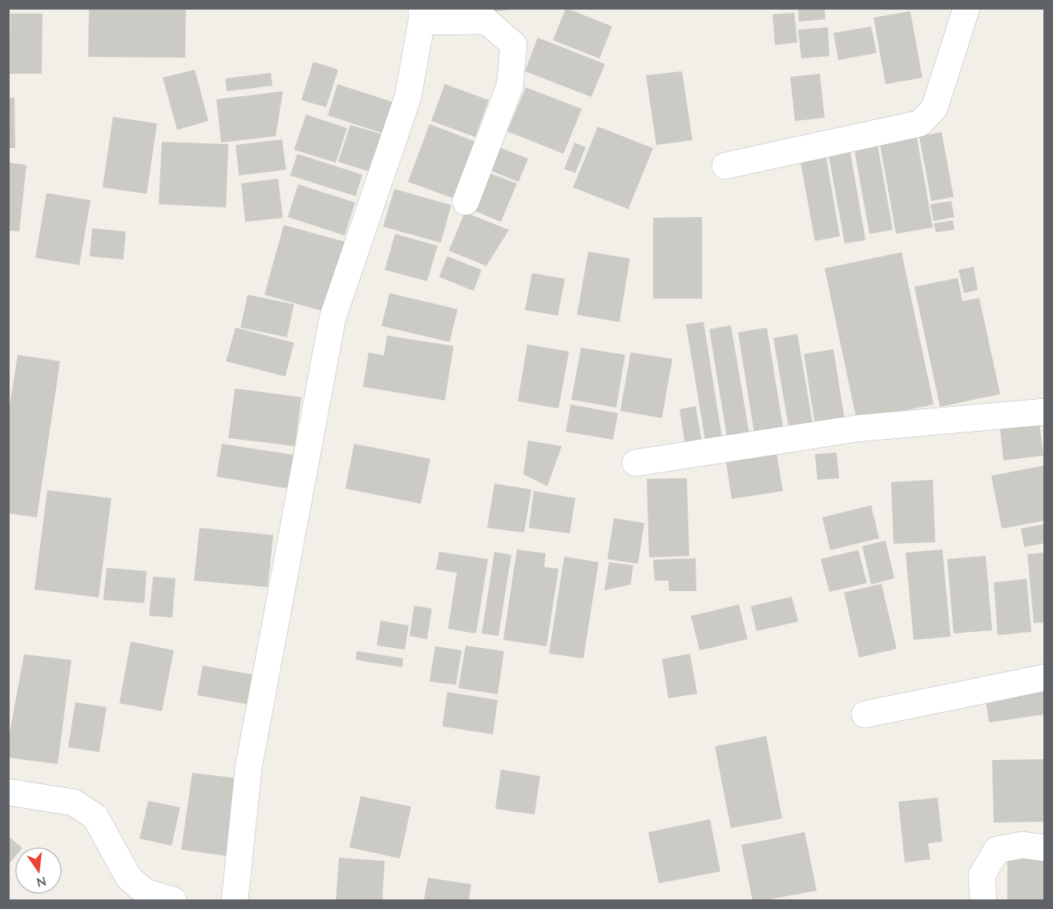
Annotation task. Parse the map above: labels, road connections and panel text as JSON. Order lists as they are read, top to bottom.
{
  "north": "bottom"
}
